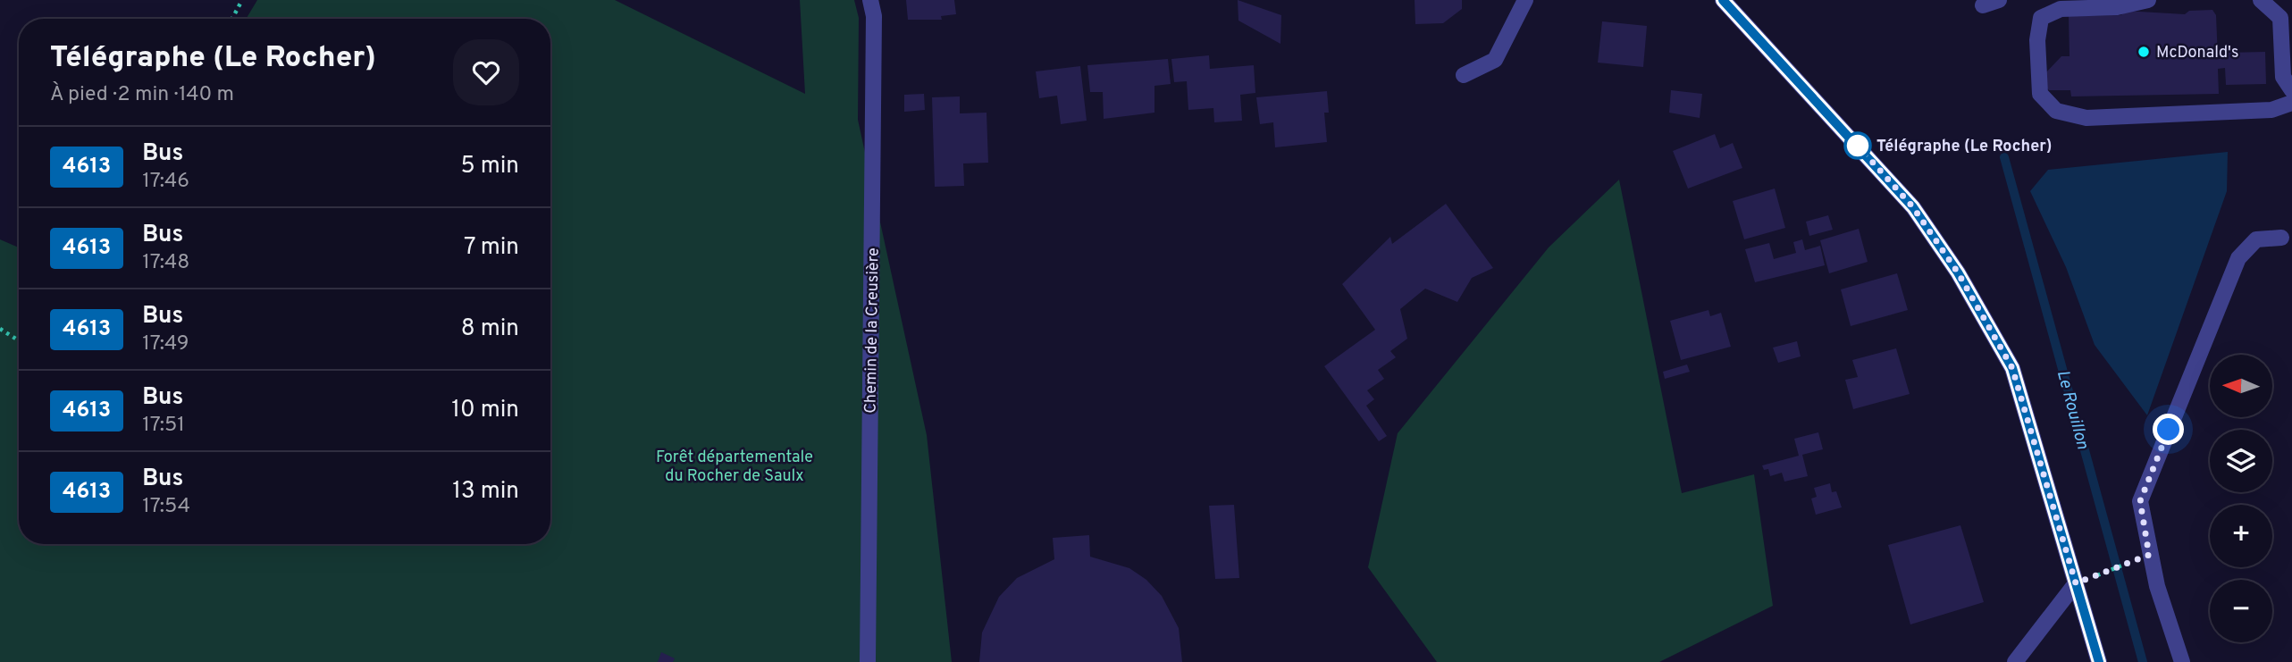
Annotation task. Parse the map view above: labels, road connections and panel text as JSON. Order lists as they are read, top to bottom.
{
  "streets": {
    "street": ["Chemin de la Creusière"]
  },
  "water": ["Le Rouillon"],
  "parks": ["Forêt départementale du Rocher de Saulx"],
  "places": ["McDonald's", "Télégraphe (Le Rocher)"],
  "lines": ["bus line 4613"],
  "north": "left",
  "page": {
    "heading": ["Télégraphe (Le Rocher)", "À pied · 2 min · 140 m"],
    "list": [
      {
        "mark": "4613",
        "name": "Bus",
        "note": "17:46",
        "value": "5 min"
      },
      {
        "mark": "4613",
        "name": "Bus",
        "note": "17:48",
        "value": "7 min"
      },
      {
        "mark": "4613",
        "name": "Bus",
        "note": "17:49",
        "value": "8 min"
      },
      {
        "mark": "4613",
        "name": "Bus",
        "note": "17:51",
        "value": "10 min"
      },
      {
        "mark": "4613",
        "name": "Bus",
        "note": "17:54",
        "value": "13 min"
      }
    ],
    "map_buttons": ["+", "−"]
  }
}
